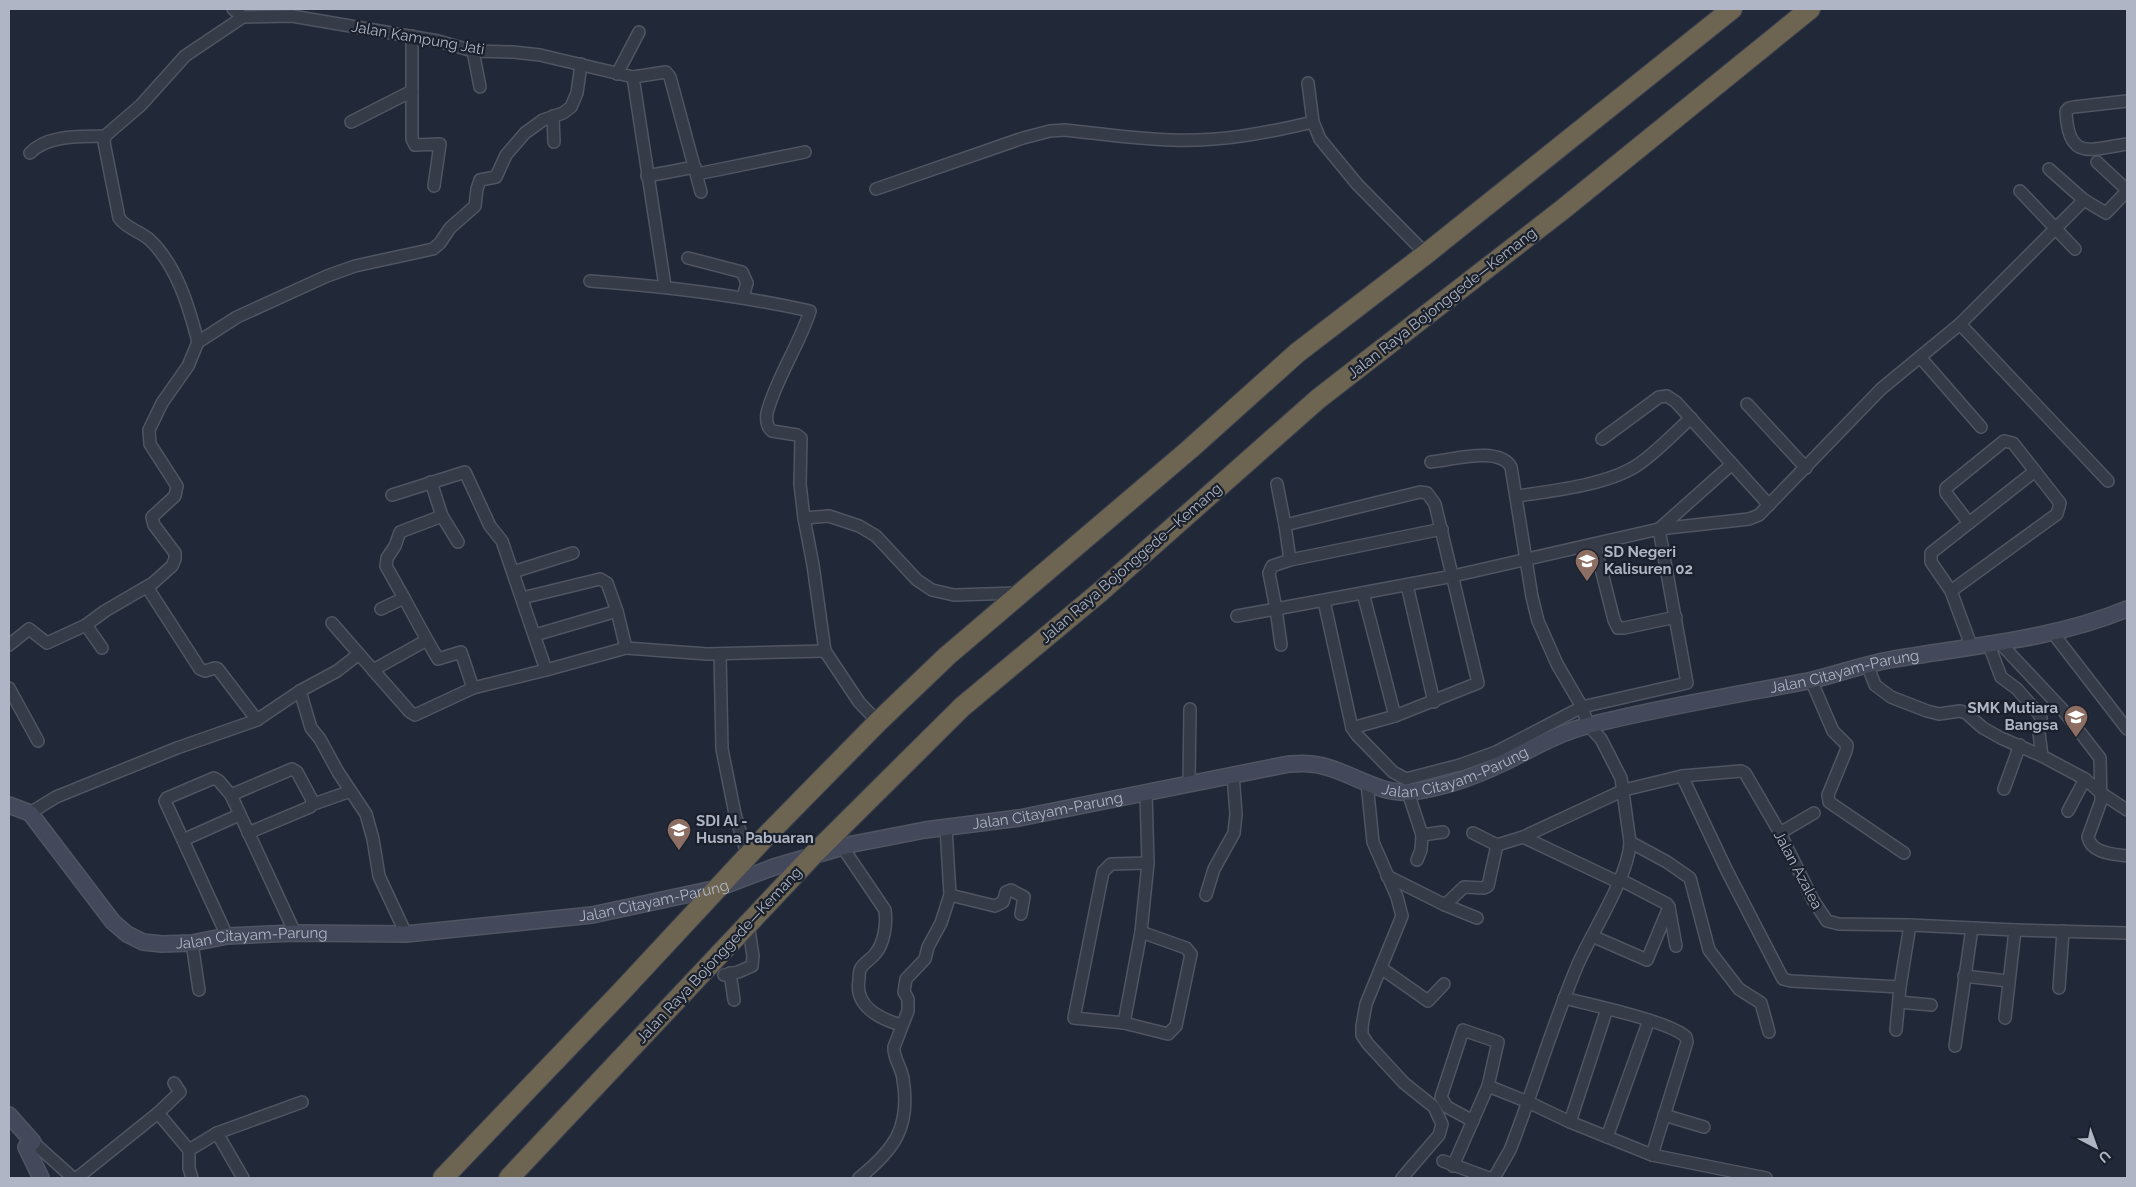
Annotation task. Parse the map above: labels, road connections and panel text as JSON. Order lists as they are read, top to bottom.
{
  "streets": {
    "highway": ["Jalan Raya Bojonggede—Kemang"],
    "main road": ["Jalan Citayam-Parung"],
    "street": ["Jalan Kampung Jati", "Jalan Azalea"]
  },
  "crossings": [
    ["Jalan Raya Bojonggede—Kemang", "Jalan Citayam-Parung"]
  ],
  "places": {
    "school or university": ["SD Negeri Kalisuren 02", "SMK Mutiara Bangsa", "SDI Al - Husna Pabuaran"]
  },
  "north": "bottom right"
}
